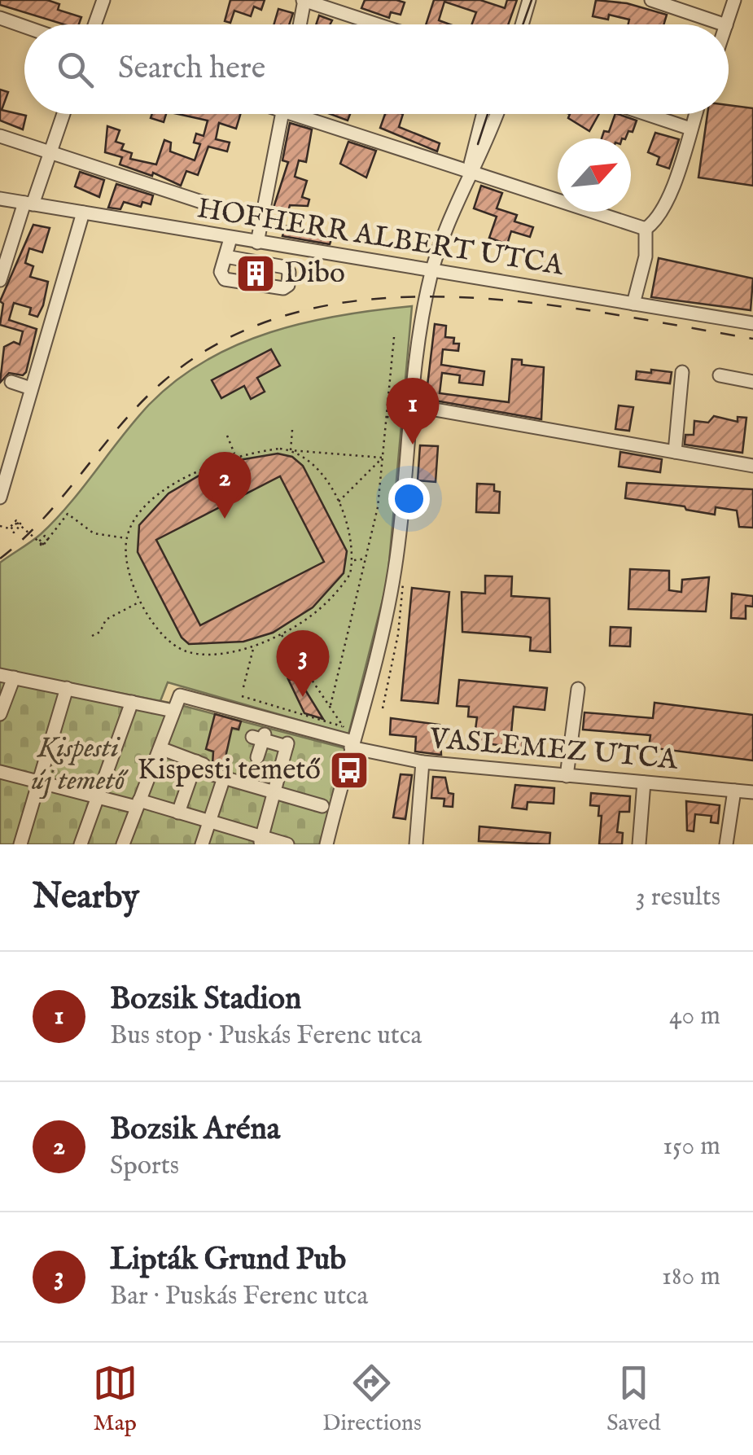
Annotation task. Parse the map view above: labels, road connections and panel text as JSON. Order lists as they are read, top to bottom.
{
  "streets": {
    "street": ["HOFHERR ALBERT UTCA", "VASLEMEZ UTCA"]
  },
  "parks": ["Kispesti új temető"],
  "places": {
    "building": ["Dibo"],
    "bus stop": ["Kispesti temető"]
  },
  "north": "top right",
  "page": {
    "search": "Search here",
    "pins": ["1", "2", "3"],
    "heading": ["Nearby", "3 results"],
    "list": [
      {
        "mark": "1",
        "name": "Bozsik Stadion",
        "note": "Bus stop · Puskás Ferenc utca",
        "value": "40 m"
      },
      {
        "mark": "2",
        "name": "Bozsik Aréna",
        "note": "Sports",
        "value": "150 m"
      },
      {
        "mark": "3",
        "name": "Lipták Grund Pub",
        "note": "Bar · Puskás Ferenc utca",
        "value": "180 m"
      }
    ],
    "nav": ["Map", "Directions", "Saved"]
  }
}
